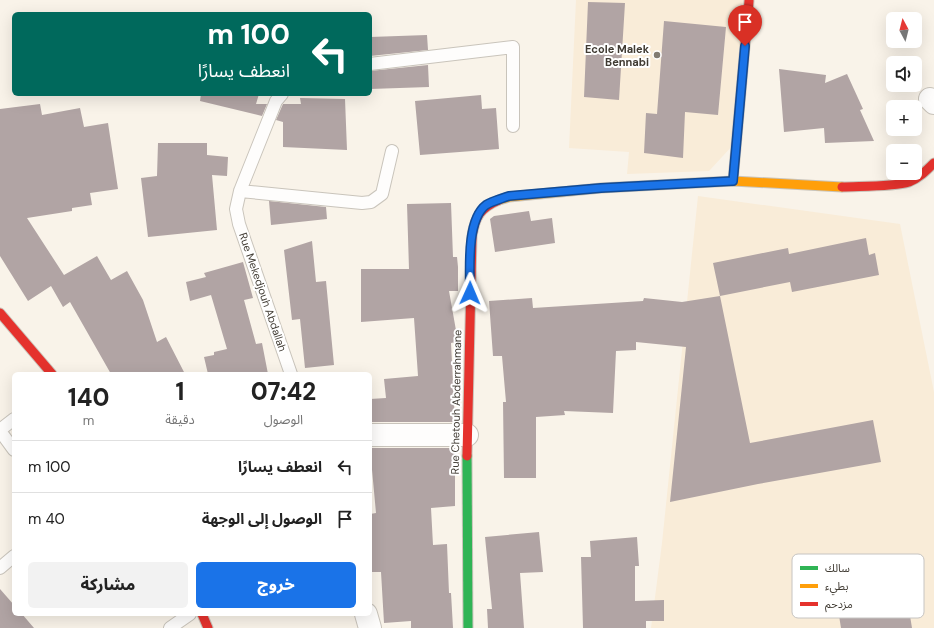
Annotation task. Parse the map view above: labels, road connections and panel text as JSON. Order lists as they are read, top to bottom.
{
  "streets": {
    "street": ["Rue Chetouh Abderrahmane"],
    "lane": ["Rue Mekedjouh Abdallah"]
  },
  "places": ["Ecole Malek Bennabi"],
  "legend": ["سالك", "بطيء", "مزدحم"],
  "north": "top",
  "page": {
    "map_buttons": ["+", "−"],
    "turn": ["100 m", "انعطف يسارًا"],
    "eta": [
      "07:42",
      "الوصول",
      "1",
      "دقيقة",
      "140",
      "m"
    ],
    "list": [
      {
        "name": "انعطف يسارًا",
        "value": "100 m"
      },
      {
        "name": "الوصول إلى الوجهة",
        "value": "40 m"
      }
    ],
    "buttons": ["خروج", "مشاركة"]
  }
}
